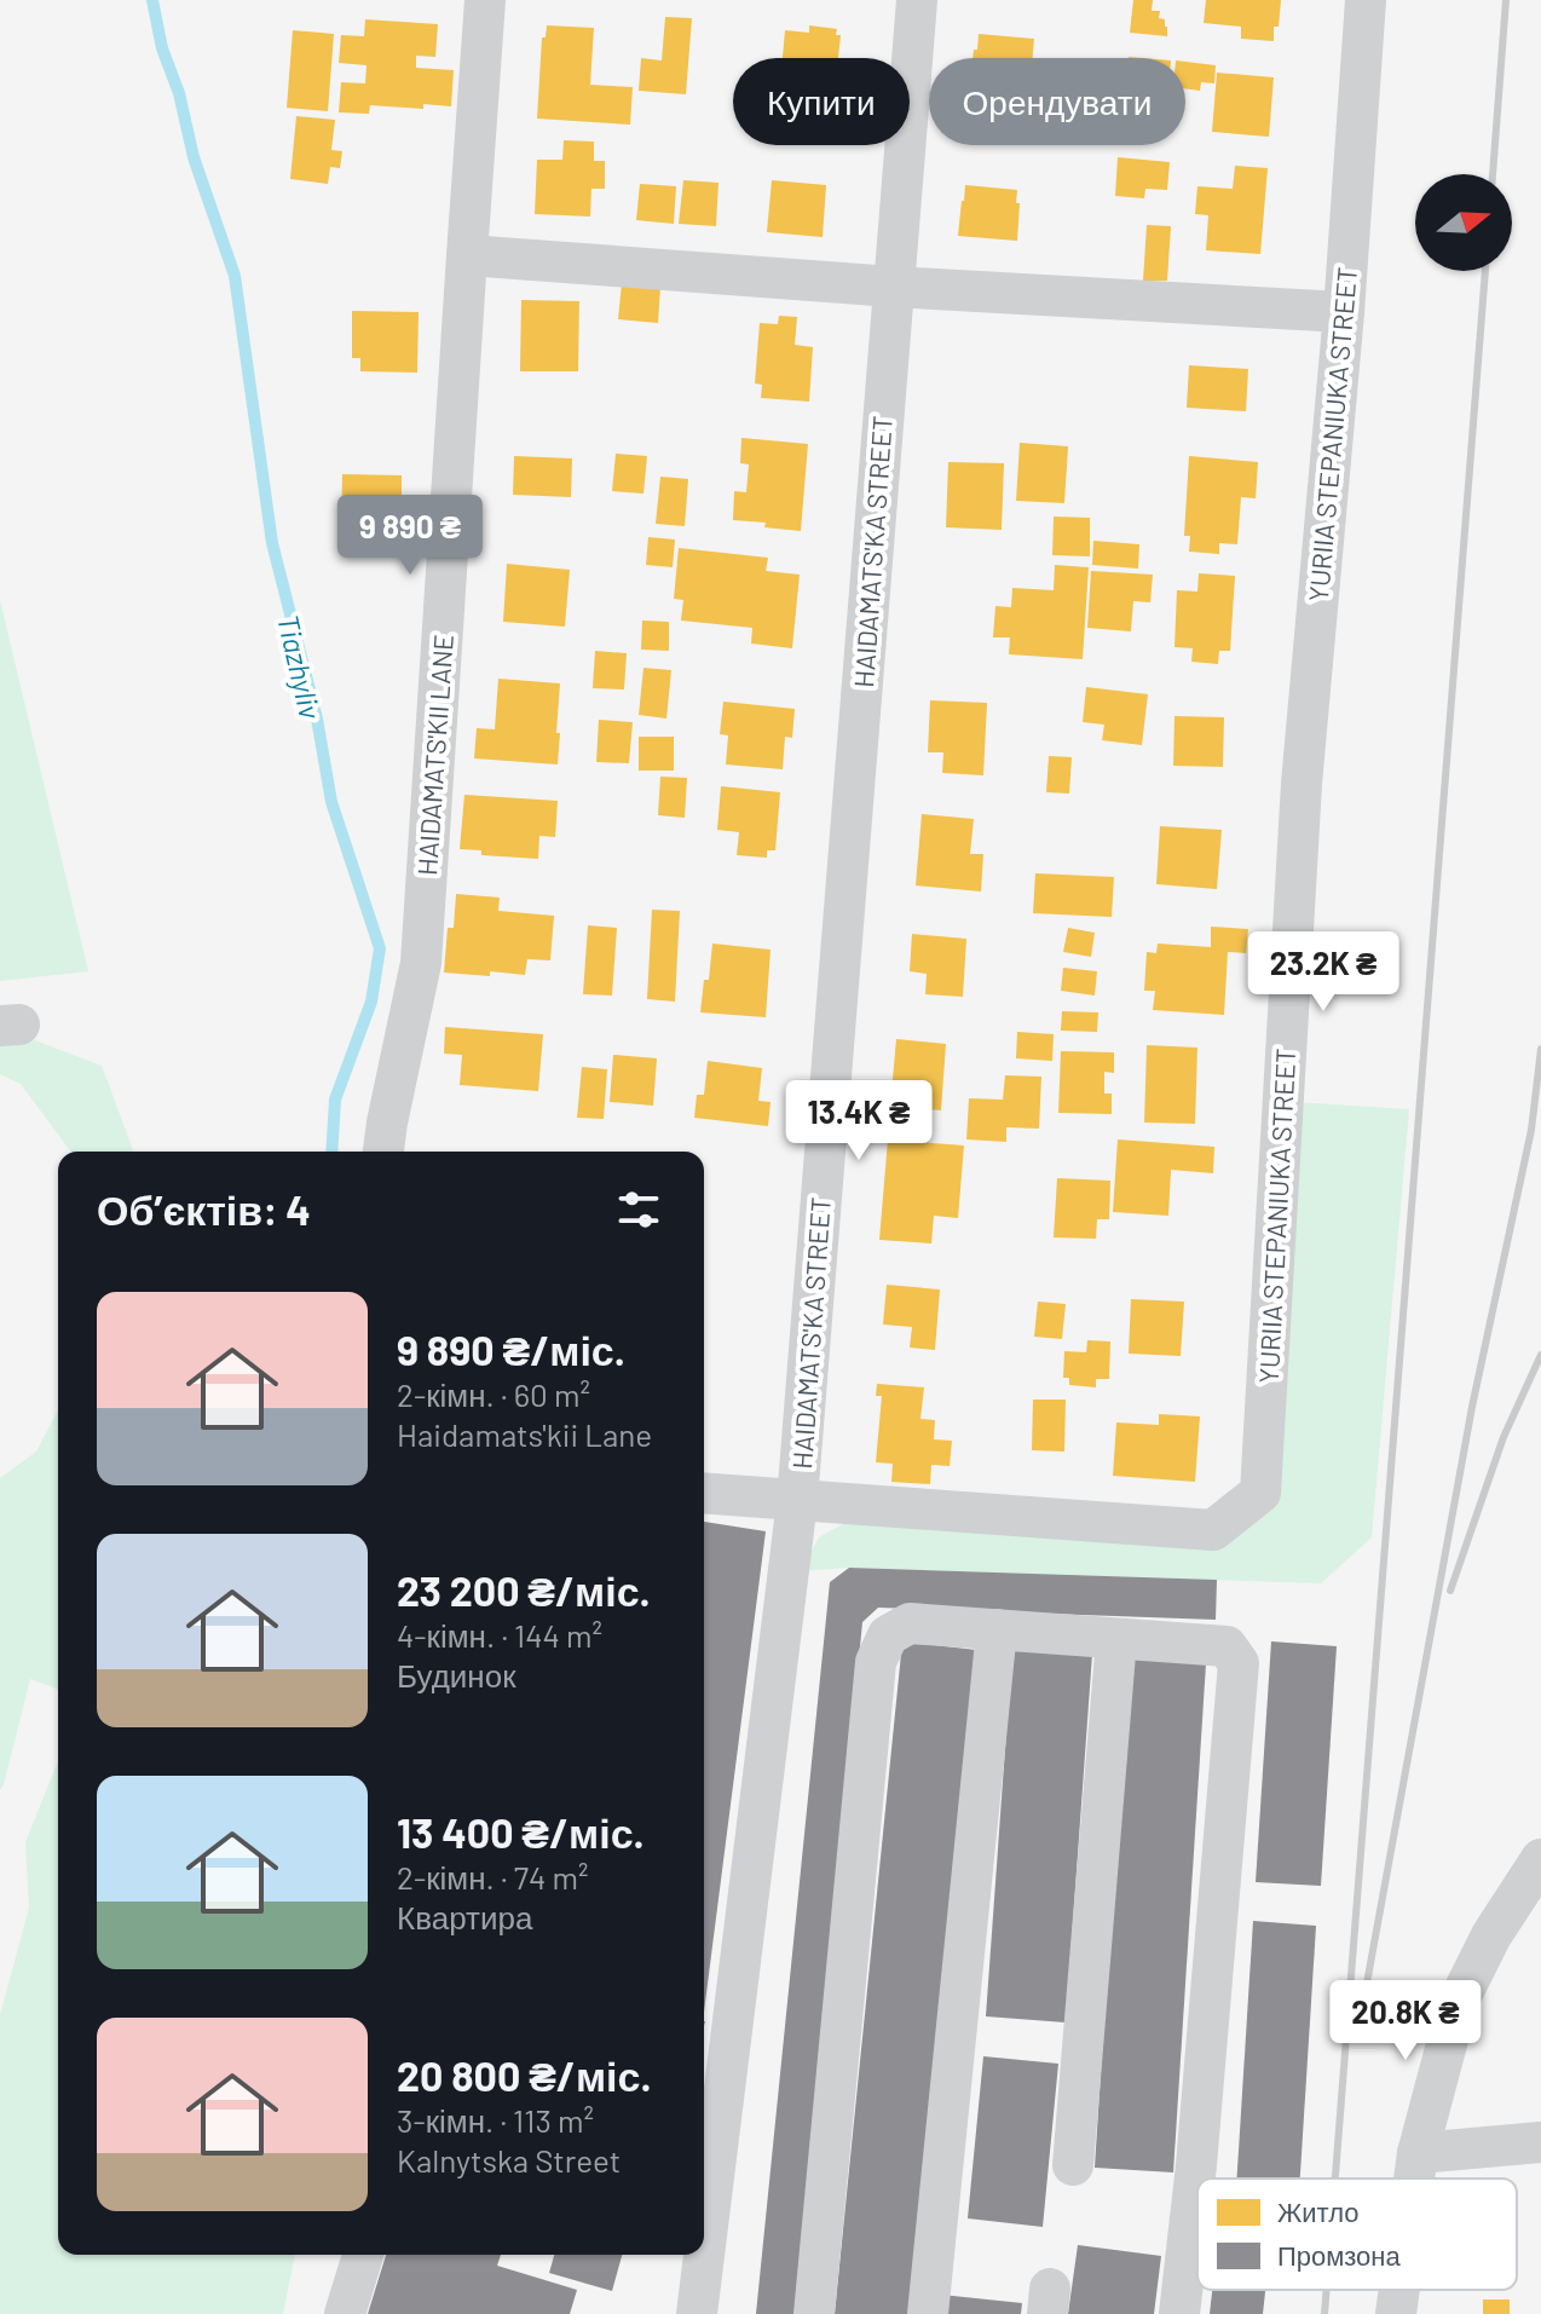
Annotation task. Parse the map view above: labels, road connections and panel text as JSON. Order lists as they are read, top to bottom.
{
  "streets": {
    "street": ["YURIIA STEPANIUKA STREET", "HAIDAMATS'KA STREET", "HAIDAMATS'KII LANE"]
  },
  "crossings": [
    ["YURIIA STEPANIUKA STREET", "HAIDAMATS'KA STREET"]
  ],
  "water": ["Tiazhyliv"],
  "legend": ["Житло", "Промзона"],
  "north": "right",
  "page": {
    "chip": ["Купити", "Орендувати"],
    "price": [
      "9 890 ₴",
      "23.2K ₴",
      "13.4K ₴",
      "20.8K ₴"
    ],
    "heading": "Об’єктів: 4",
    "list": [
      {
        "name": "9 890 ₴/міс.",
        "note": "2-кімн. · 60 m² · Haidamats'kii Lane"
      },
      {
        "name": "23 200 ₴/міс.",
        "note": "4-кімн. · 144 m² · Будинок"
      },
      {
        "name": "13 400 ₴/міс.",
        "note": "2-кімн. · 74 m² · Квартира"
      },
      {
        "name": "20 800 ₴/міс.",
        "note": "3-кімн. · 113 m² · Kalnytska Street"
      }
    ]
  }
}
